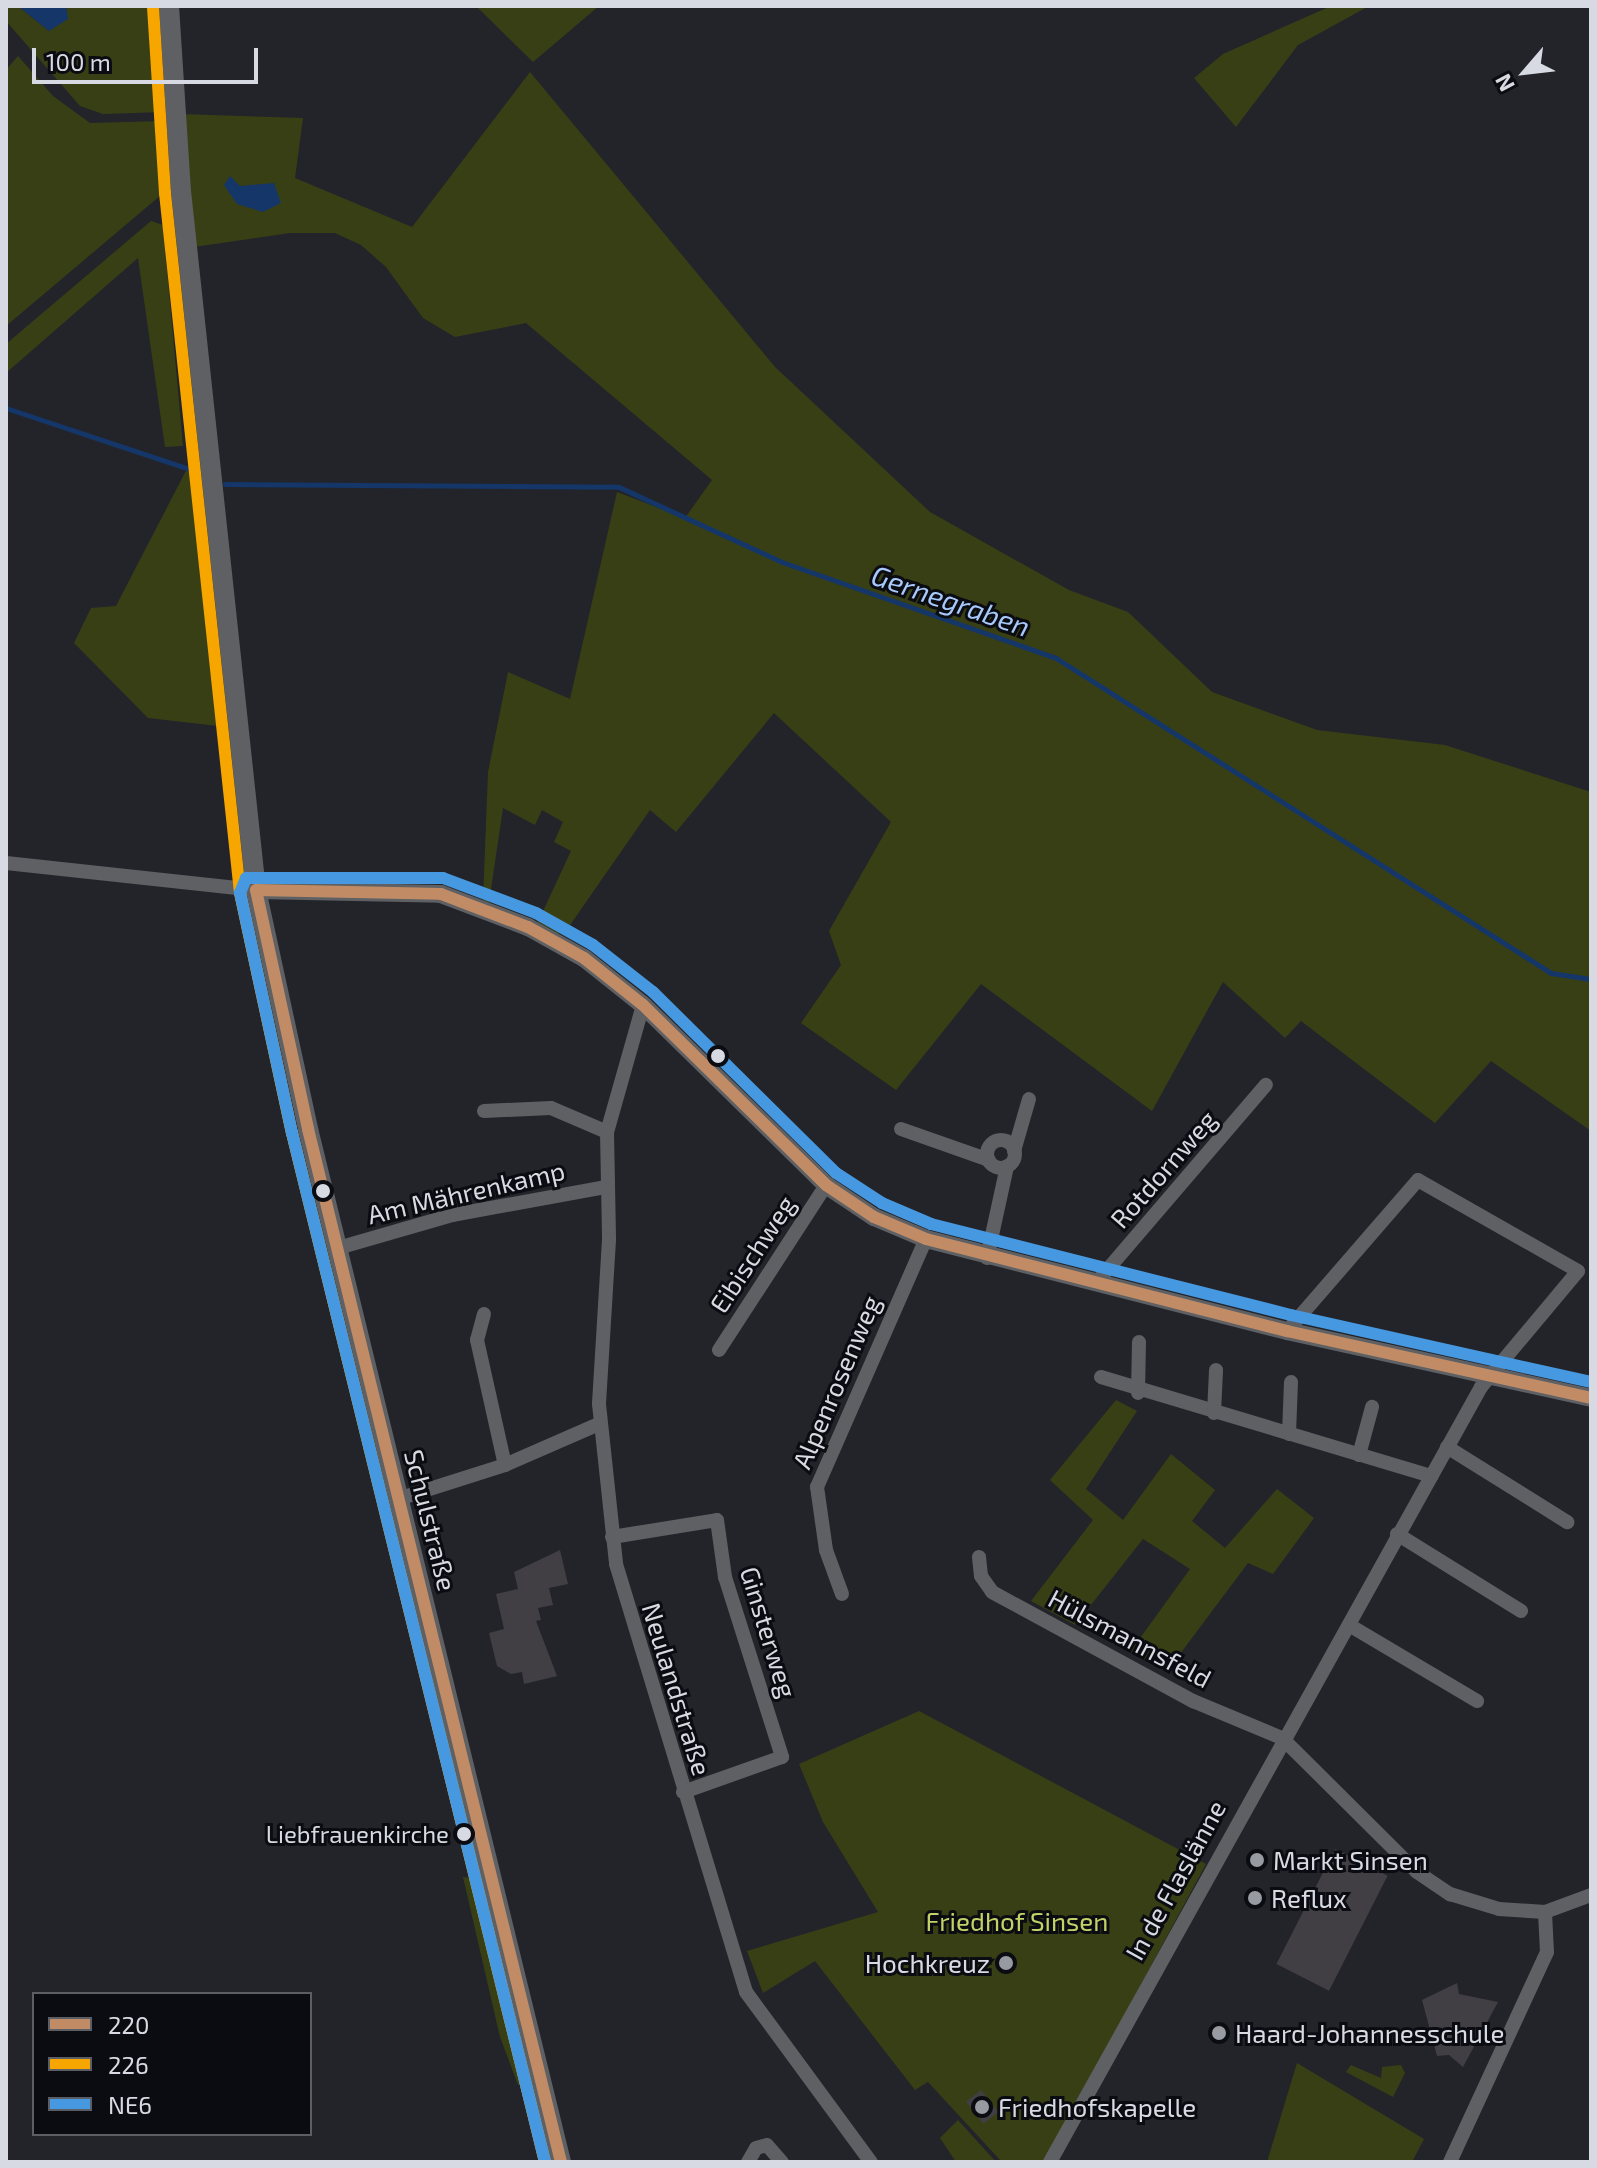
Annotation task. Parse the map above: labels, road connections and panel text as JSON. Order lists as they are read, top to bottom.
{
  "streets": {
    "main road": ["Schulstraße"],
    "street": [
      "Rotdornweg",
      "Am Mährenkamp",
      "Eibischweg",
      "Alpenrosenweg",
      "Ginsterweg",
      "Hülsmannsfeld",
      "Neulandstraße",
      "In de Flaslänne"
    ]
  },
  "crossings": [
    ["Am Mährenkamp", "Schulstraße"],
    ["Am Mährenkamp", "Neulandstraße"],
    ["Ginsterweg", "Neulandstraße"],
    ["Hülsmannsfeld", "In de Flaslänne"]
  ],
  "water": ["Gernegraben"],
  "parks": ["Friedhof Sinsen"],
  "places": [
    "Liebfrauenkirche",
    "Markt Sinsen",
    "Reflux",
    "Hochkreuz",
    "Haard-Johannesschule",
    "Friedhofskapelle"
  ],
  "lines": ["transit line 226", "transit line NE6", "transit line 220"],
  "legend": ["220", "226", "NE6"],
  "scale_bar": "100 m",
  "north": "bottom left"
}
